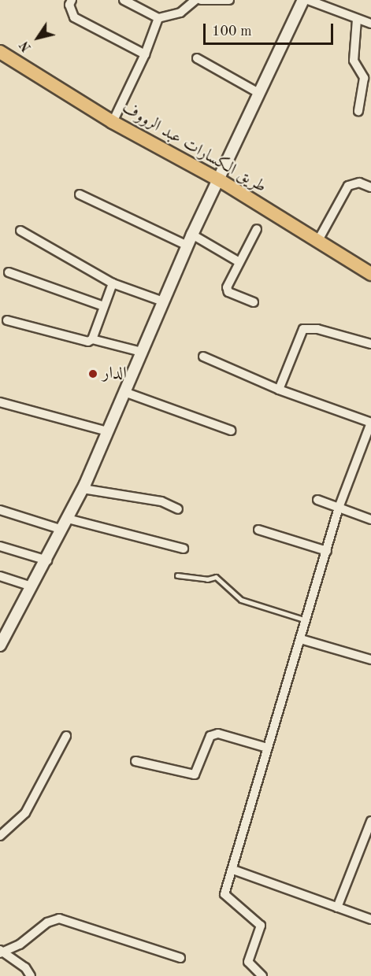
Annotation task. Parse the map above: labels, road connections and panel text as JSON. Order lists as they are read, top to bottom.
{
  "streets": {
    "main road": ["طريق الكسارات عبد الرووف"]
  },
  "places": ["الدار"],
  "scale_bar": "100 m",
  "north": "bottom left"
}
